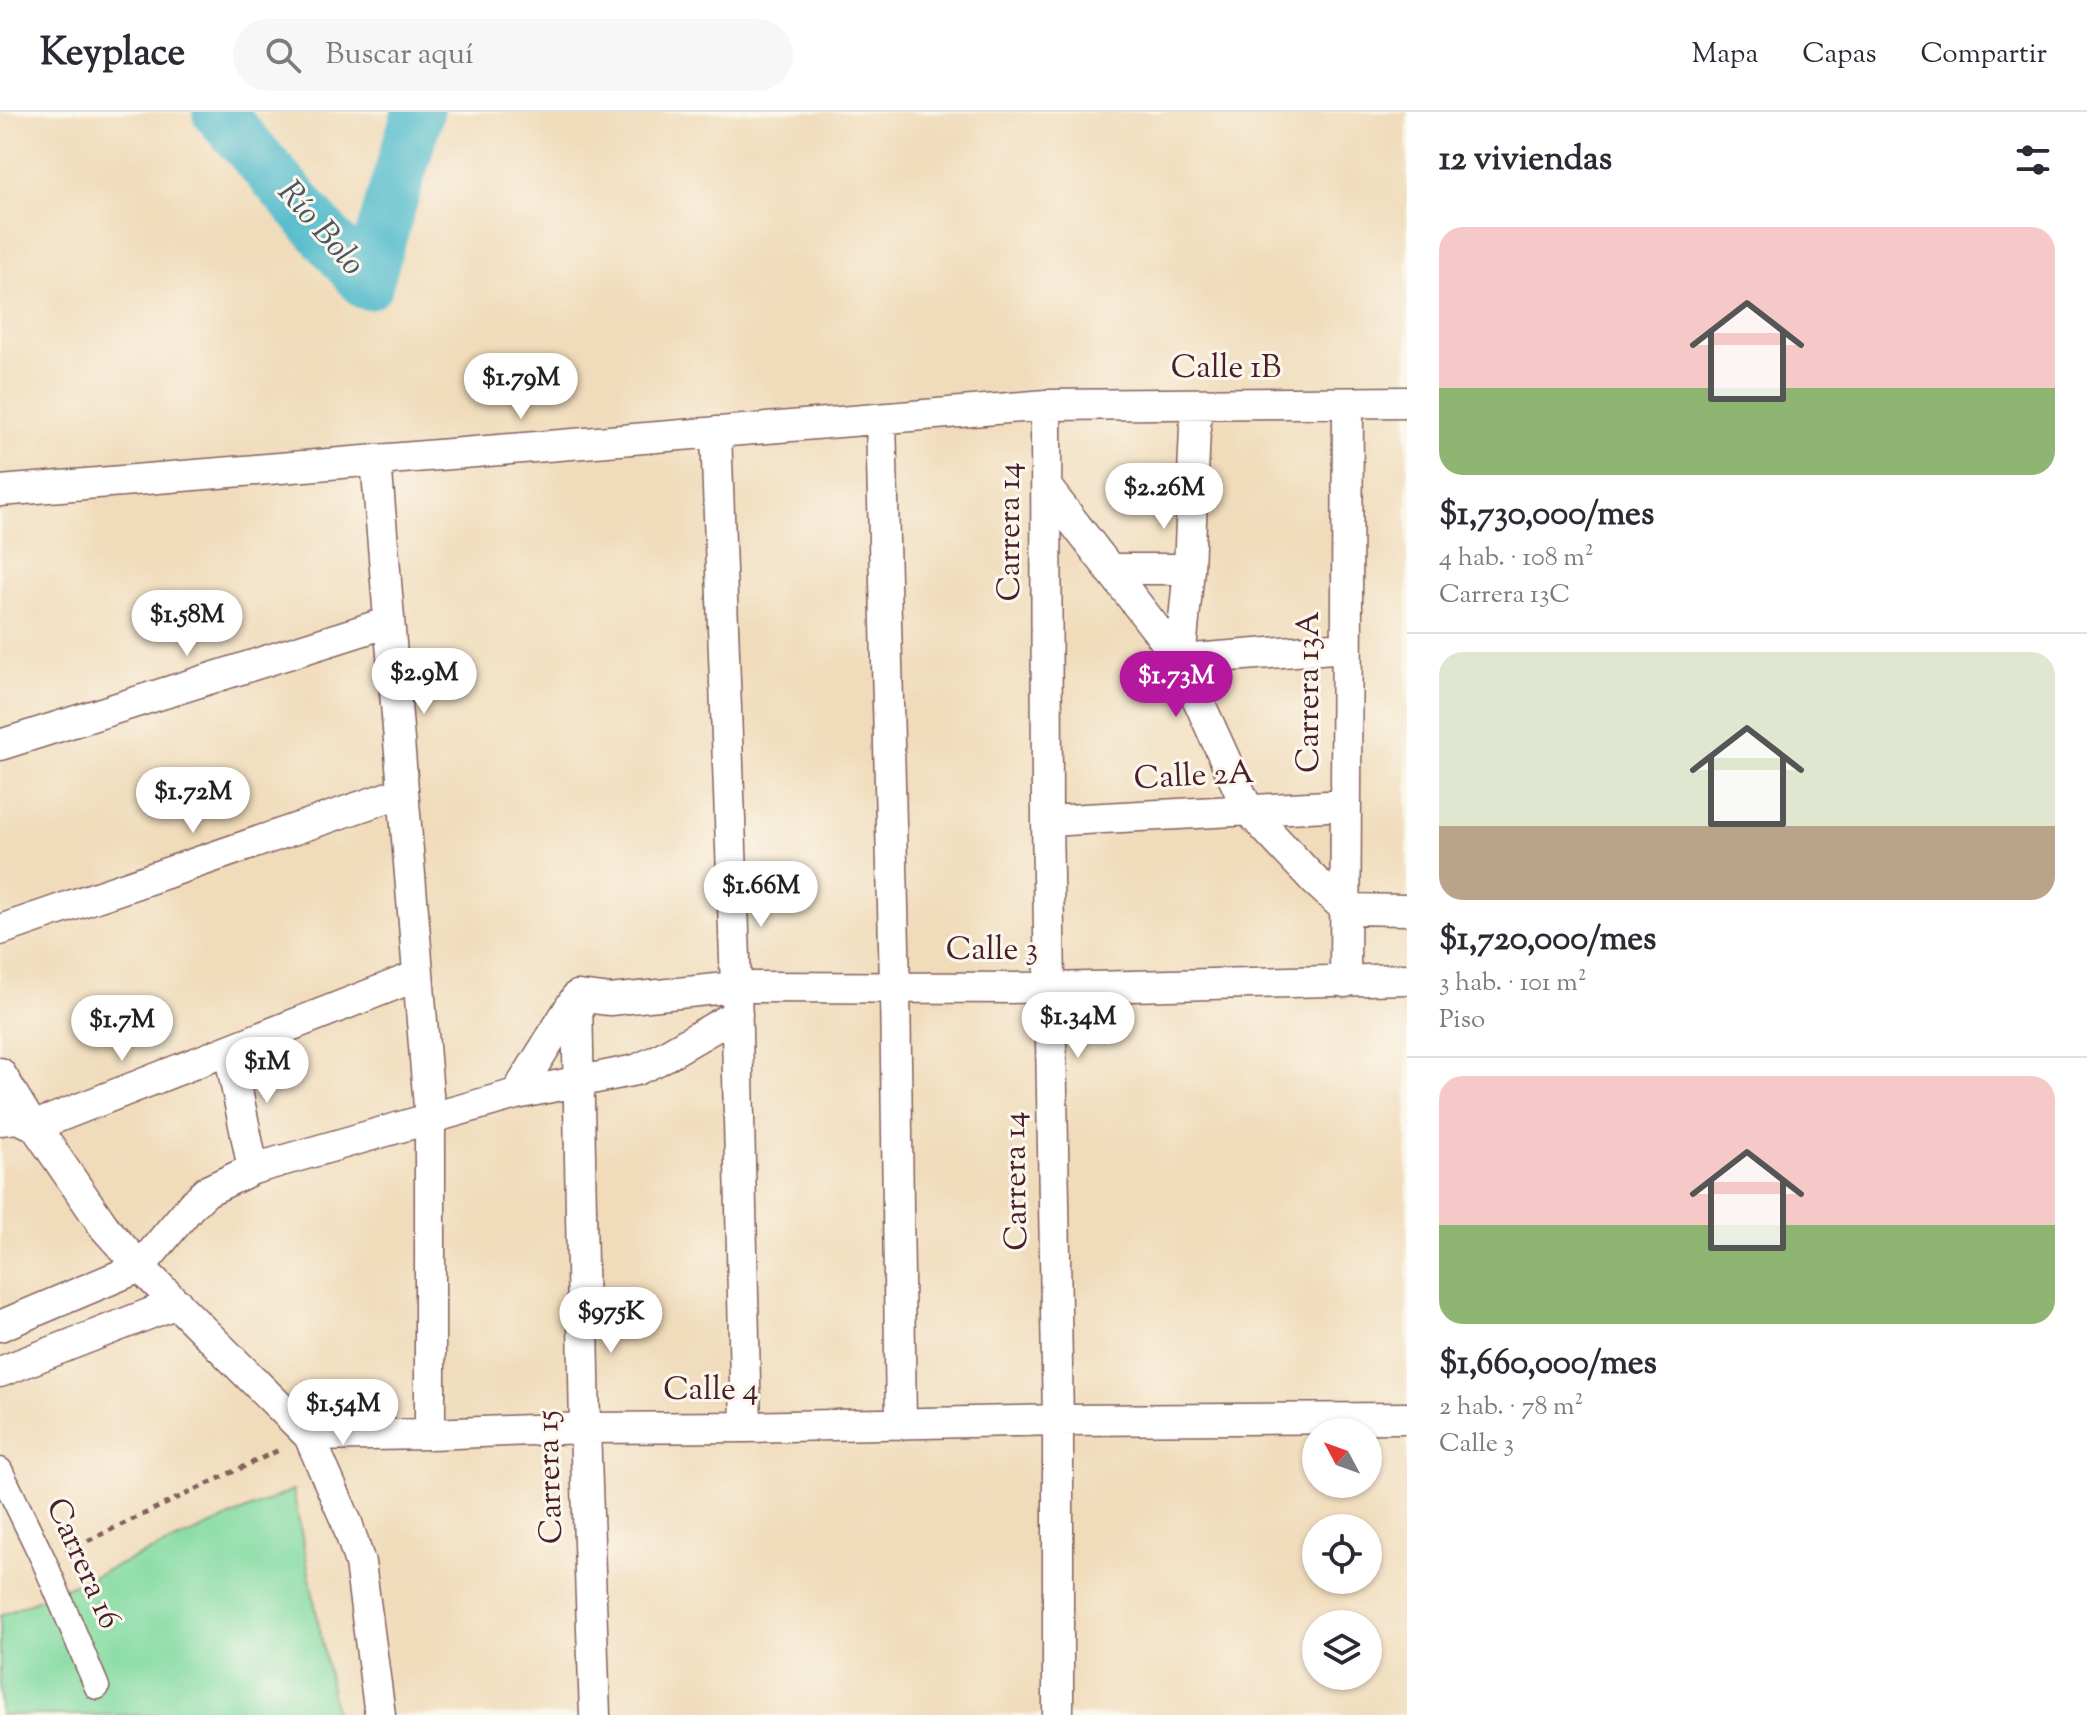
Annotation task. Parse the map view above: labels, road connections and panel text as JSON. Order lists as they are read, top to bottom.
{
  "streets": {
    "street": [
      "Calle 1B",
      "Carrera 14",
      "Carrera 13A",
      "Calle 2A",
      "Calle 3",
      "Calle 4",
      "Carrera 15",
      "Carrera 16"
    ]
  },
  "crossings": [
    ["Calle 1B", "Carrera 14"],
    ["Calle 1B", "Carrera 13A"],
    ["Carrera 14", "Calle 2A"],
    ["Carrera 14", "Calle 3"],
    ["Carrera 14", "Calle 4"],
    ["Carrera 13A", "Calle 2A"],
    ["Carrera 13A", "Calle 3"],
    ["Calle 3", "Carrera 15"],
    ["Calle 4", "Carrera 15"]
  ],
  "water": ["Río Bolo"],
  "north": "top left",
  "page": {
    "header": "Keyplace",
    "search": "Buscar aquí",
    "nav": ["Mapa", "Capas", "Compartir"],
    "heading": "12 viviendas",
    "list": [
      {
        "name": "$1,730,000/mes",
        "note": "4 hab. · 108 m² · Carrera 13C"
      },
      {
        "name": "$1,720,000/mes",
        "note": "3 hab. · 101 m² · Piso"
      },
      {
        "name": "$1,660,000/mes",
        "note": "2 hab. · 78 m² · Calle 3"
      }
    ],
    "price": [
      "$1.79M",
      "$2.26M",
      "$1.58M",
      "$2.9M",
      "$1.73M",
      "$1.72M",
      "$1.66M",
      "$1.34M",
      "$1.7M",
      "$1M",
      "$975K",
      "$1.54M"
    ]
  }
}
